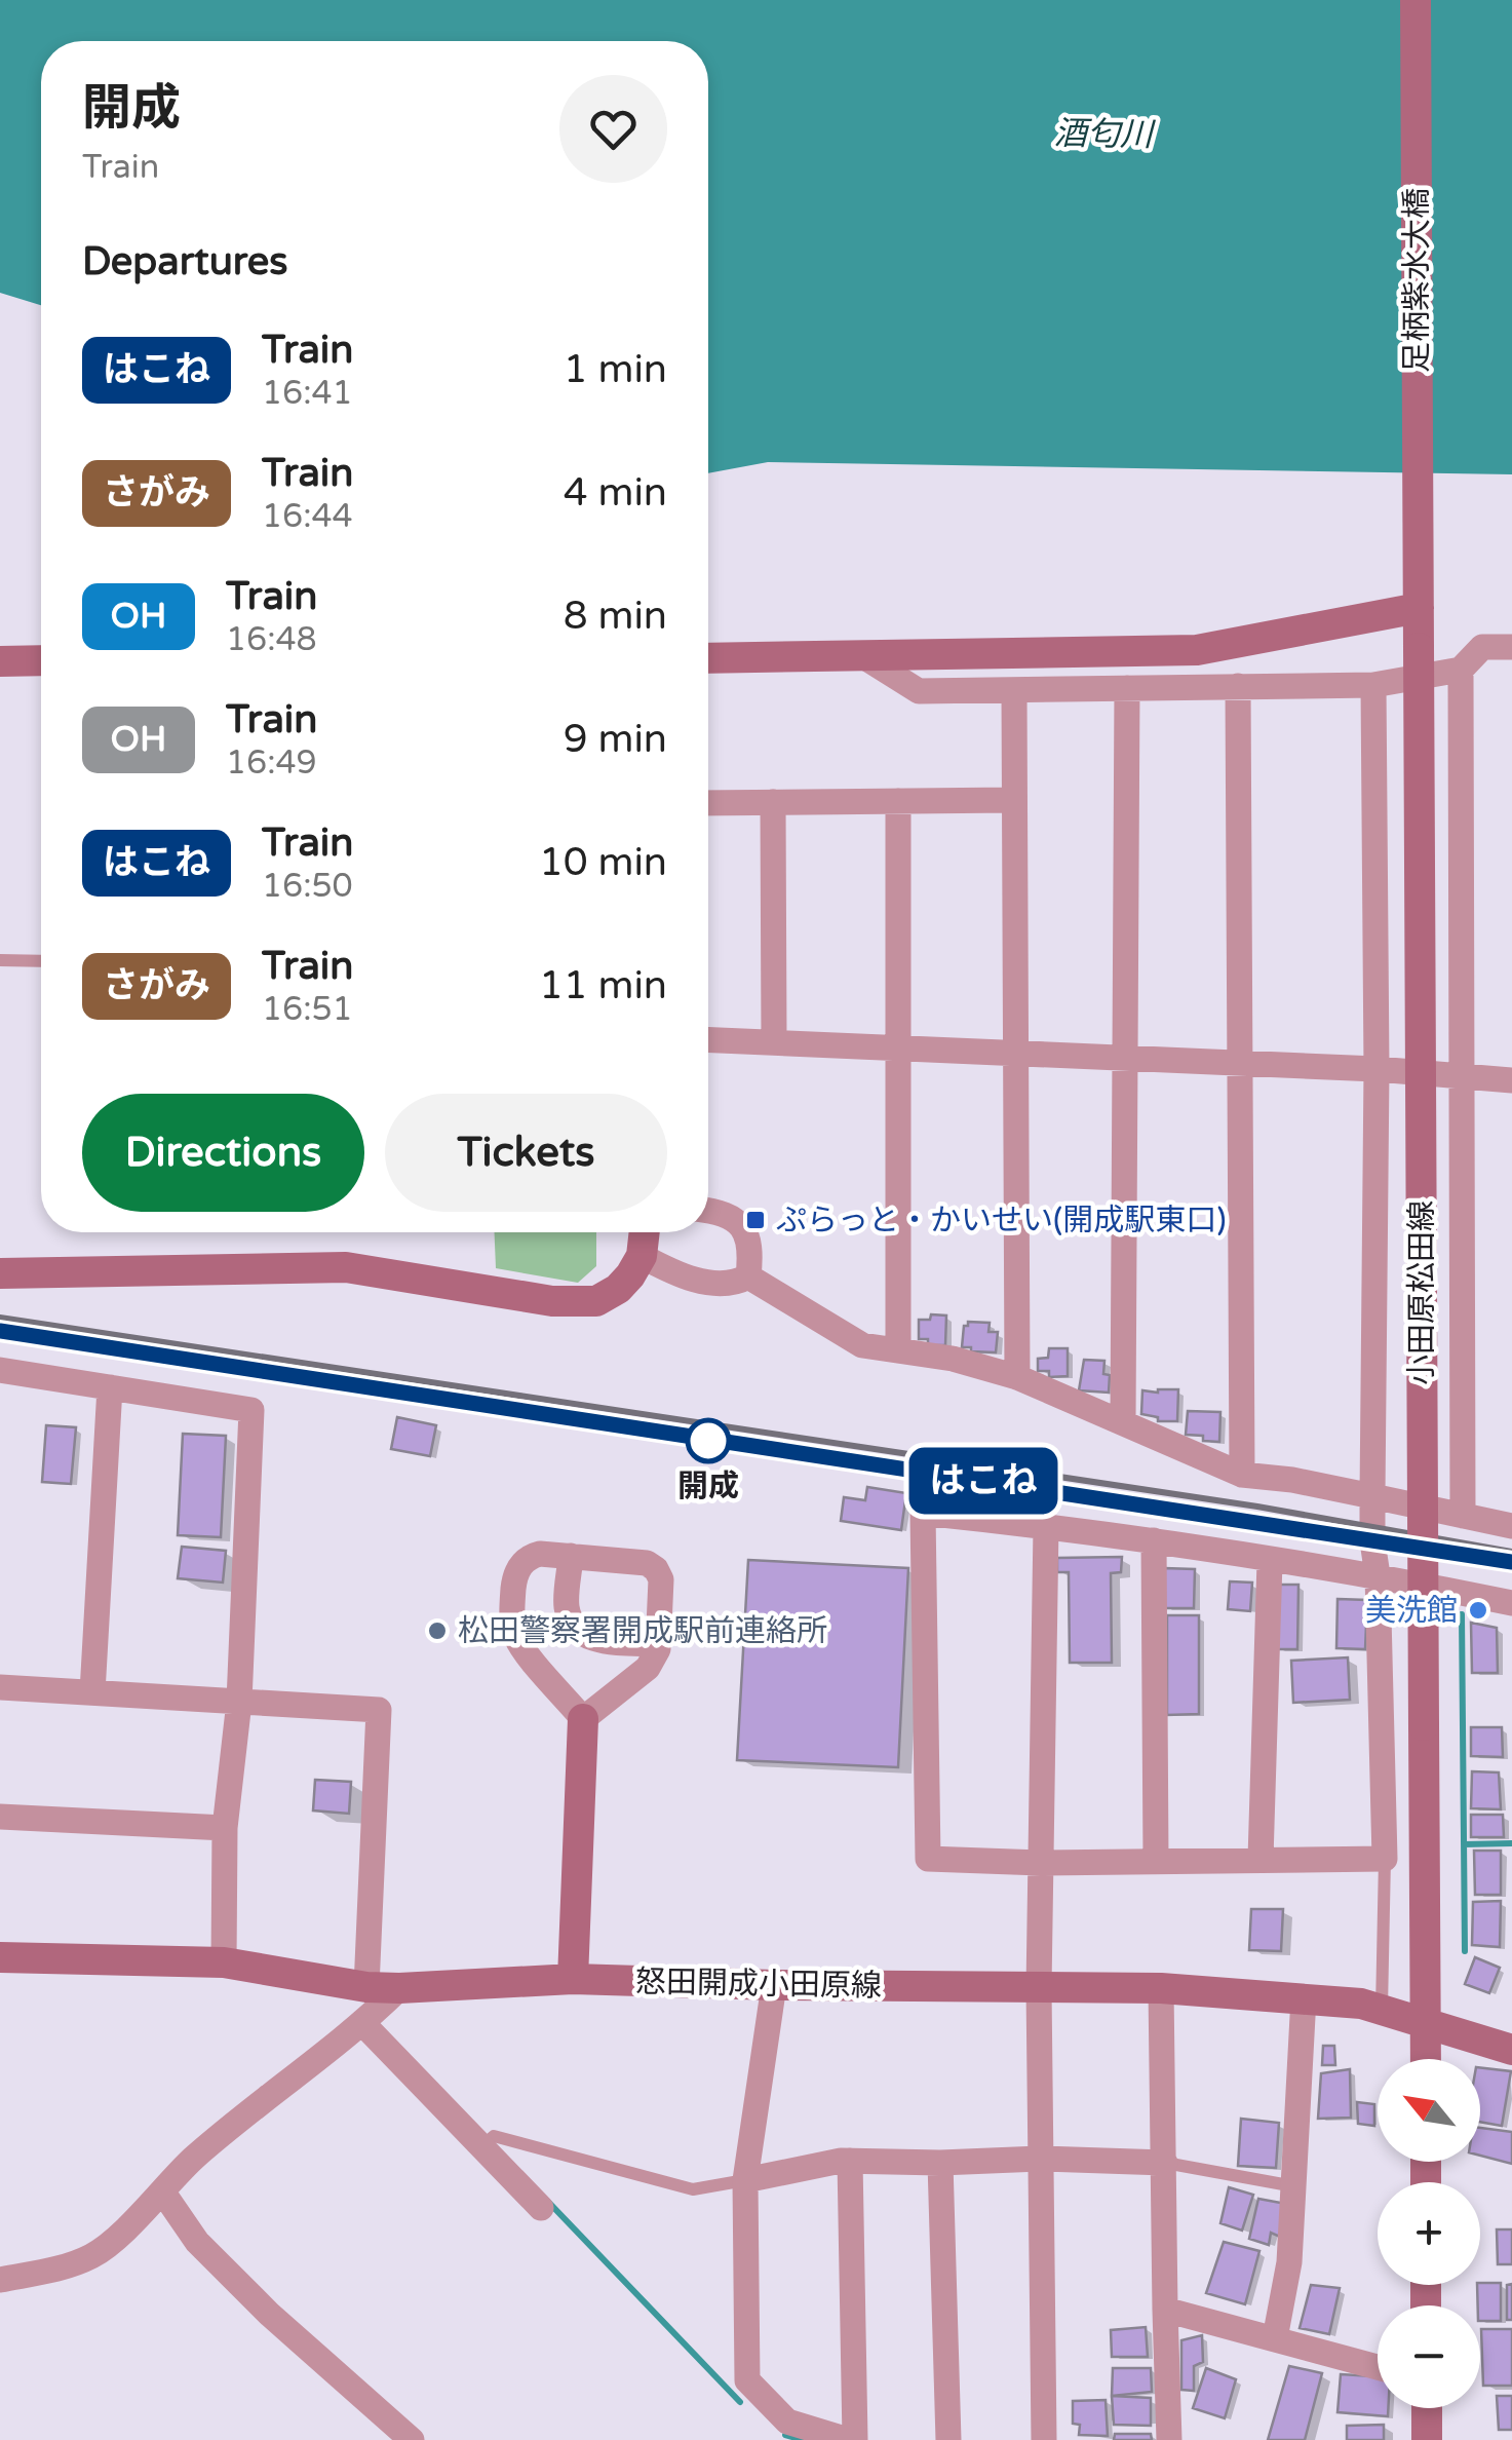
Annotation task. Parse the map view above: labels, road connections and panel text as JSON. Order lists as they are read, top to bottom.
{
  "streets": {
    "main road": ["足柄紫水大橋", "小田原松田線", "怒田開成小田原線"]
  },
  "crossings": [
    ["足柄紫水大橋", "小田原松田線"],
    ["小田原松田線", "怒田開成小田原線"]
  ],
  "water": ["酒匂川"],
  "places": {
    "transit": ["ぷらっと・かいせい(開成駅東口)"],
    "other": ["開成", "美洗館", "松田警察署開成駅前連絡所"]
  },
  "north": "top left",
  "page": {
    "on_map": "はこね",
    "heading": [
      ["開成", "Train"],
      "Departures"
    ],
    "list": [
      {
        "mark": "はこね",
        "name": "Train",
        "note": "16:41",
        "value": "1 min"
      },
      {
        "mark": "さがみ",
        "name": "Train",
        "note": "16:44",
        "value": "4 min"
      },
      {
        "mark": "OH",
        "name": "Train",
        "note": "16:48",
        "value": "8 min"
      },
      {
        "mark": "OH",
        "name": "Train",
        "note": "16:49",
        "value": "9 min"
      },
      {
        "mark": "はこね",
        "name": "Train",
        "note": "16:50",
        "value": "10 min"
      },
      {
        "mark": "さがみ",
        "name": "Train",
        "note": "16:51",
        "value": "11 min"
      }
    ],
    "buttons": ["Directions", "Tickets"],
    "map_buttons": ["+", "−"]
  }
}
